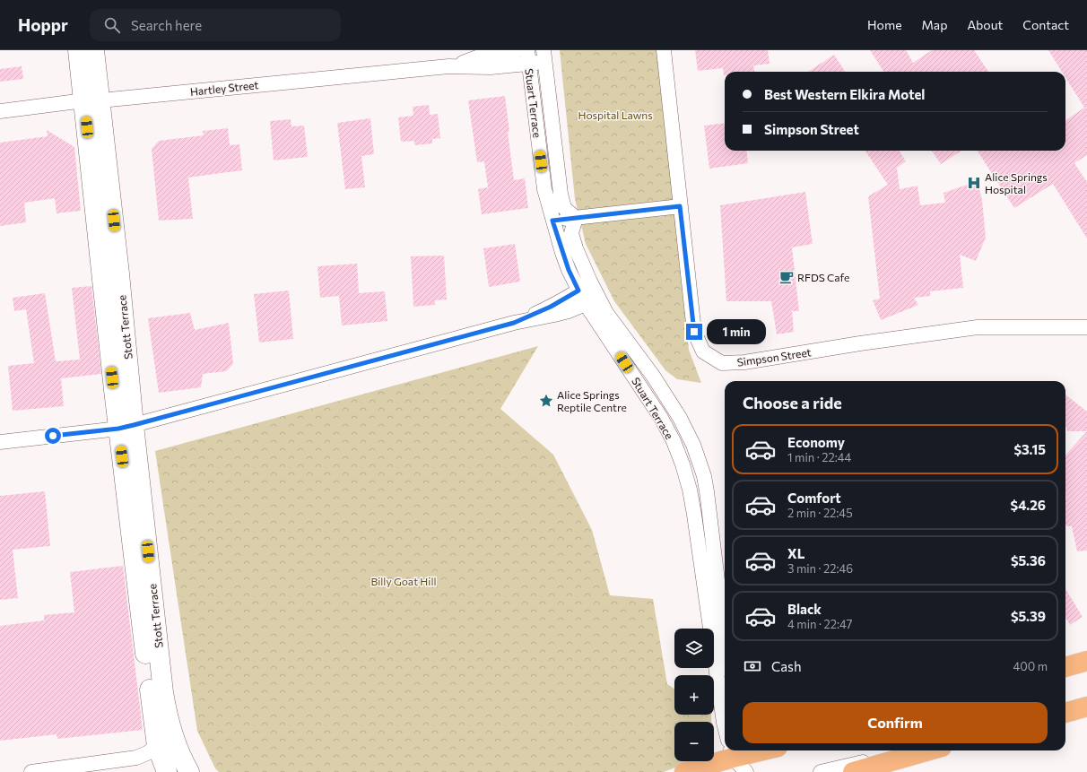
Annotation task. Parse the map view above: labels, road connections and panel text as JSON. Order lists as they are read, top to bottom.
{
  "streets": {
    "main road": ["Stott Terrace"],
    "street": ["Hartley Street", "Stuart Terrace", "Simpson Street"]
  },
  "crossings": [
    ["Hartley Street", "Stuart Terrace"],
    ["Hartley Street", "Stott Terrace"]
  ],
  "parks": ["Hospital Lawns", "Billy Goat Hill"],
  "places": {
    "hospital": ["Alice Springs Hospital"],
    "cafe": ["RFDS Cafe"],
    "place": ["Alice Springs Reptile Centre"]
  },
  "page": {
    "header": "Hoppr",
    "search": "Search here",
    "nav": [
      "Home",
      "Map",
      "About",
      "Contact"
    ],
    "banner": ["Best Western Elkira Motel", "Simpson Street"],
    "bubble": "1 min",
    "heading": "Choose a ride",
    "list": [
      {
        "name": "Economy",
        "note": "1 min · 22:44",
        "value": "$3.15"
      },
      {
        "name": "Comfort",
        "note": "2 min · 22:45",
        "value": "$4.26"
      },
      {
        "name": "XL",
        "note": "3 min · 22:46",
        "value": "$5.36"
      },
      {
        "name": "Black",
        "note": "4 min · 22:47",
        "value": "$5.39"
      }
    ],
    "map_buttons": ["+", "−"],
    "pay": ["Cash", "400 m"],
    "buttons": "Confirm"
  }
}
